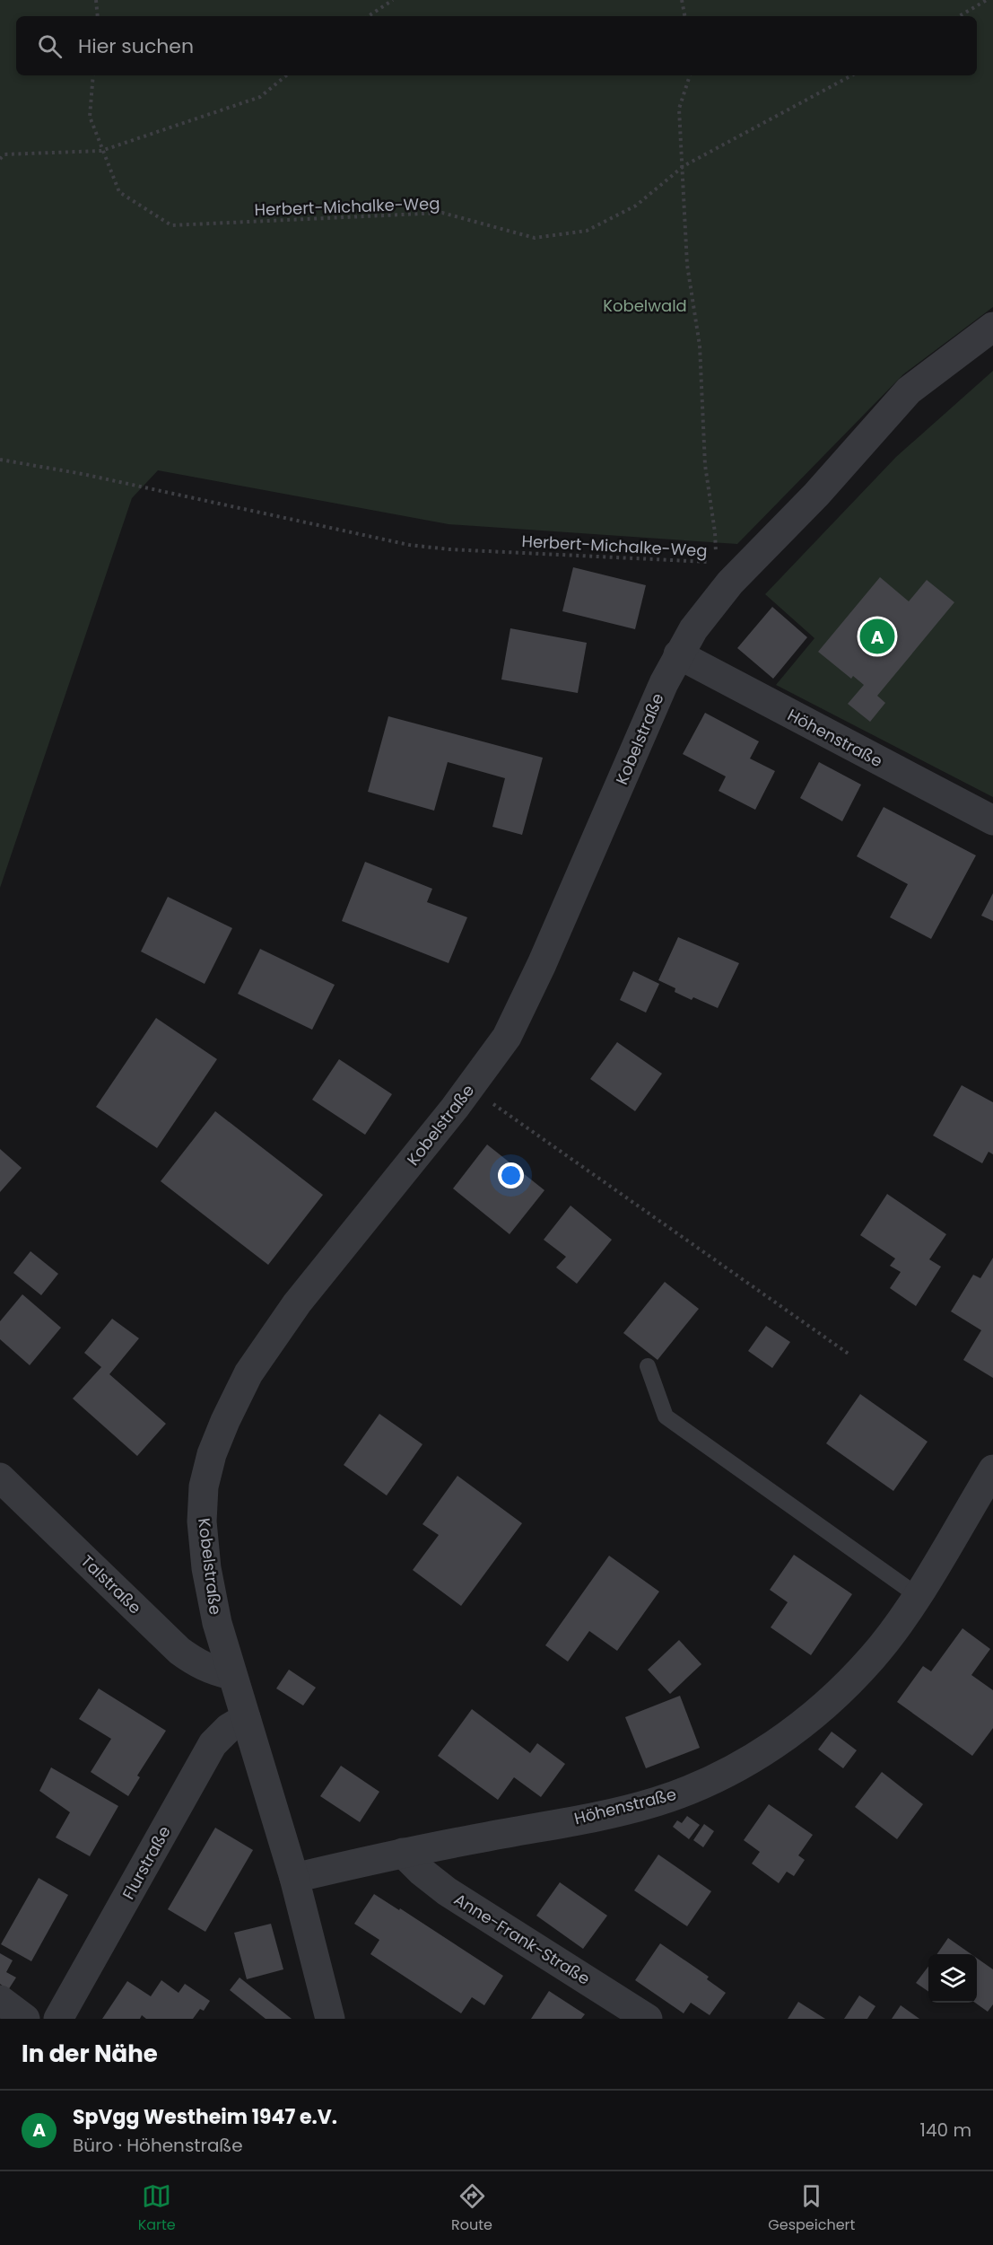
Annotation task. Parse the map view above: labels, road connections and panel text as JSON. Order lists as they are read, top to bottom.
{
  "streets": {
    "street": [
      "Höhenstraße",
      "Kobelstraße",
      "Talstraße",
      "Flurstraße",
      "Anne-Frank-Straße"
    ],
    "path": ["Herbert-Michalke-Weg"]
  },
  "crossings": [
    ["Höhenstraße", "Kobelstraße"],
    ["Höhenstraße", "Anne-Frank-Straße"],
    ["Kobelstraße", "Talstraße"],
    ["Kobelstraße", "Flurstraße"]
  ],
  "parks": ["Kobelwald"],
  "page": {
    "search": "Hier suchen",
    "pins": "A",
    "heading": "In der Nähe",
    "list": [
      {
        "mark": "A",
        "name": "SpVgg Westheim 1947 e.V.",
        "note": "Büro · Höhenstraße",
        "value": "140 m"
      }
    ],
    "nav": ["Karte", "Route", "Gespeichert"]
  }
}
